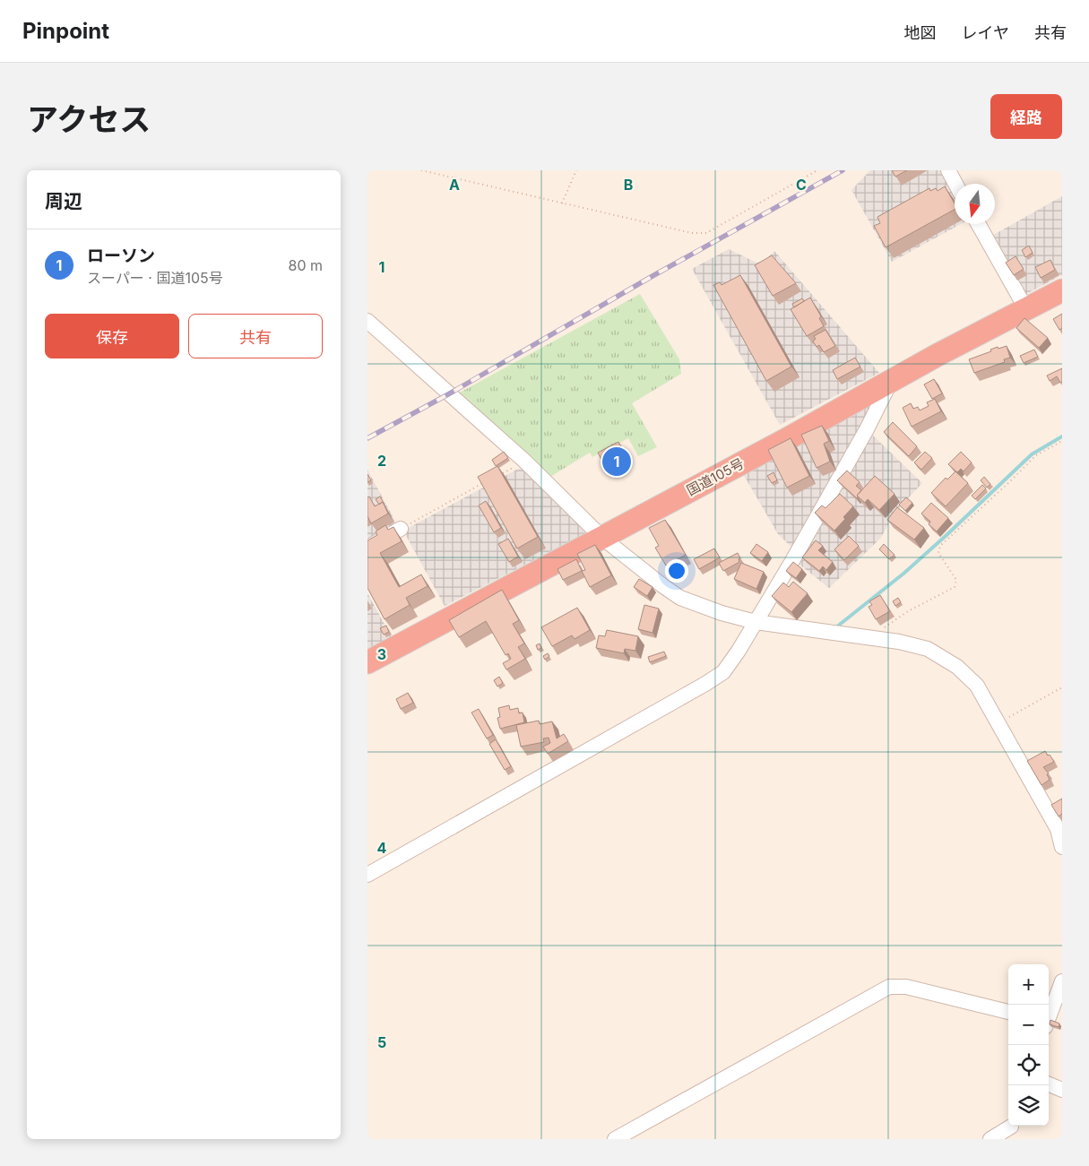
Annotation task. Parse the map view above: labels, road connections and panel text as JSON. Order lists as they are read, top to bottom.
{
  "streets": {
    "highway": ["国道105号"]
  },
  "north": "bottom",
  "page": {
    "header": "Pinpoint",
    "nav": ["地図", "レイヤ", "共有"],
    "title": "アクセス",
    "buttons": [
      "経路",
      ["保存", "共有"]
    ],
    "heading": "周辺",
    "list": [
      {
        "mark": "1",
        "name": "ローソン",
        "note": "スーパー · 国道105号",
        "value": "80 m"
      }
    ],
    "pins": "1",
    "map_buttons": ["+", "−"]
  },
  "grid": {
    "columns": ["A", "B", "C"],
    "rows": [
      "1",
      "2",
      "3",
      "4",
      "5"
    ]
  }
}
